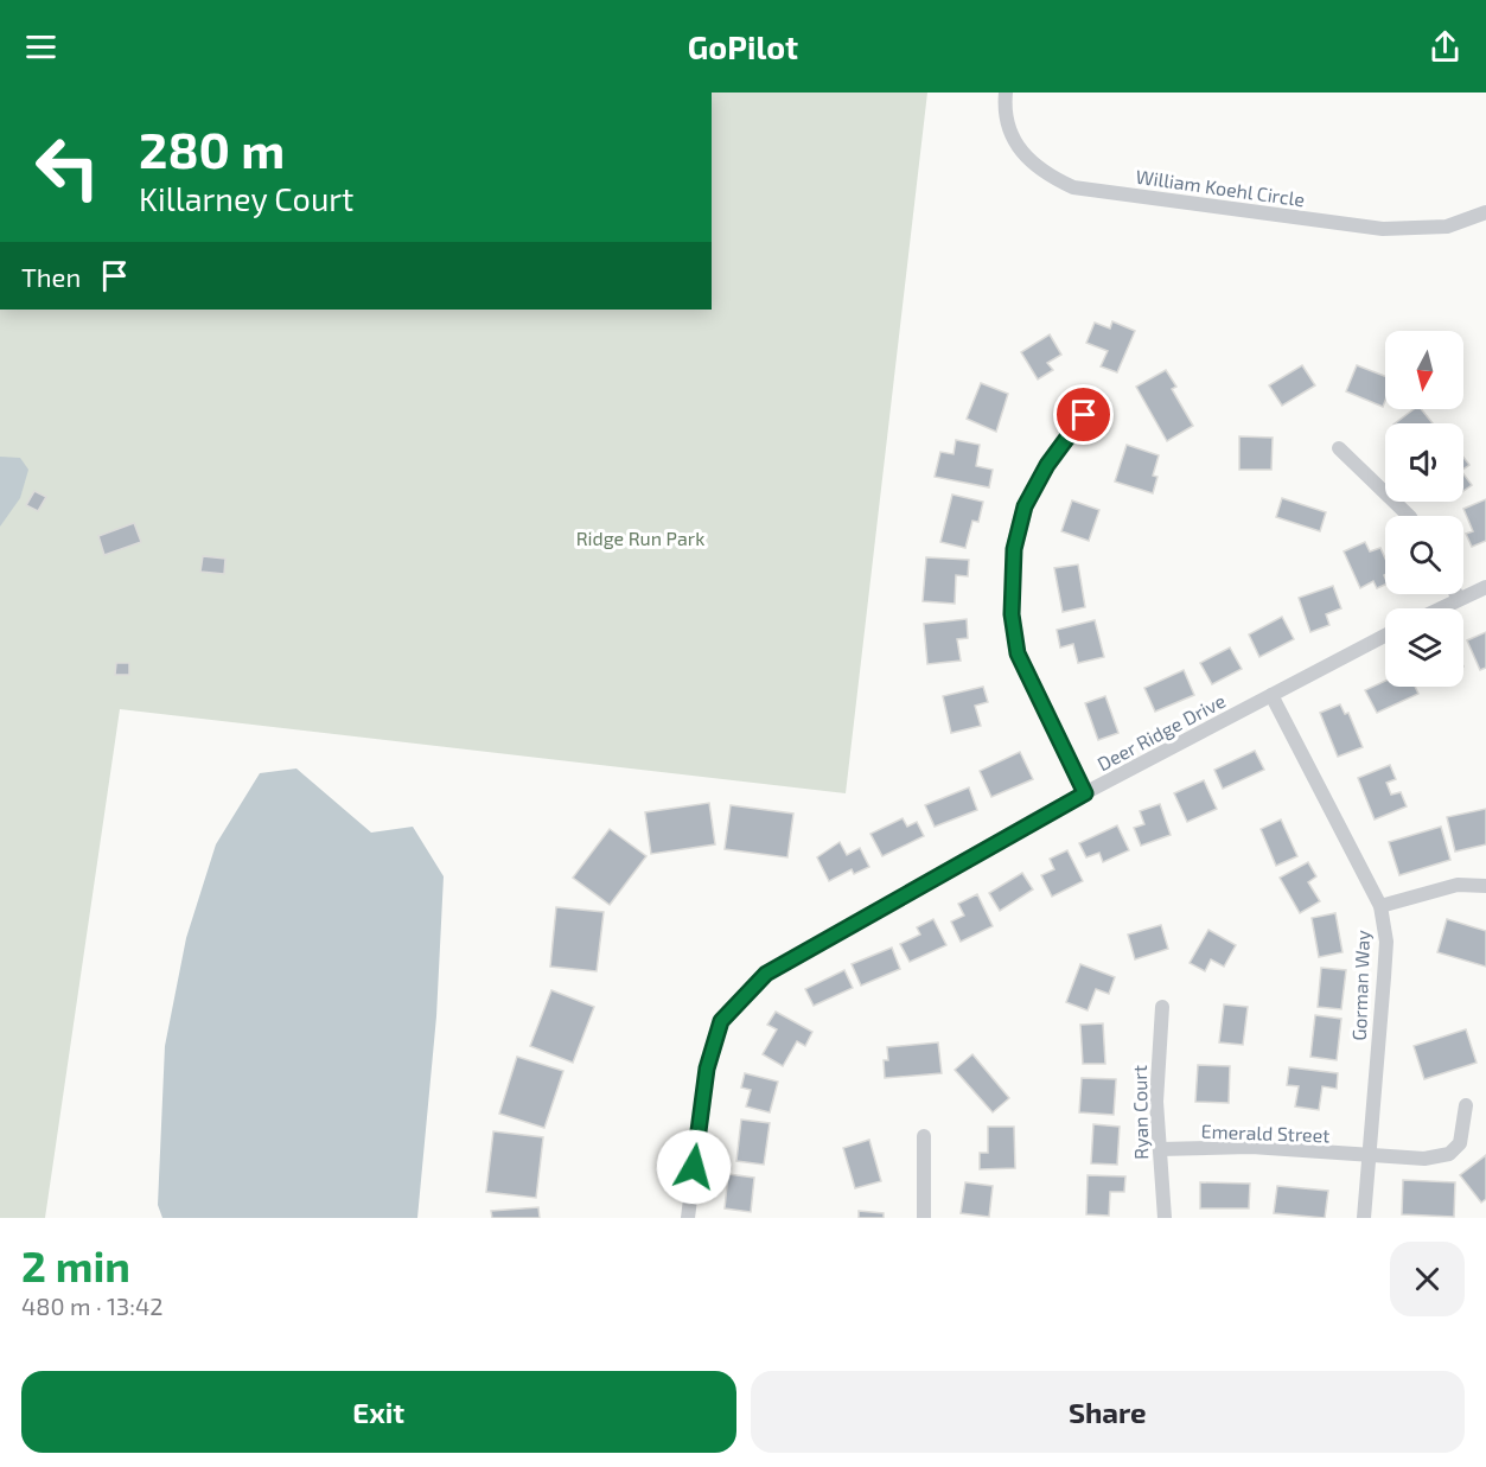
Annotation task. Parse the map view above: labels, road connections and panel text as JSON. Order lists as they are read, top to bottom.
{
  "streets": {
    "street": [
      "William Koehl Circle",
      "Deer Ridge Drive",
      "Gorman Way",
      "Ryan Court",
      "Emerald Street"
    ]
  },
  "crossings": [
    ["Deer Ridge Drive", "Gorman Way"],
    ["Gorman Way", "Emerald Street"],
    ["Ryan Court", "Emerald Street"]
  ],
  "parks": ["Ridge Run Park"],
  "north": "bottom",
  "page": {
    "header": "GoPilot",
    "turn": ["280 m", "Killarney Court"],
    "then": "Then",
    "heading": ["2 min", "480 m · 13:42"],
    "buttons": ["Exit", "Share"]
  }
}
